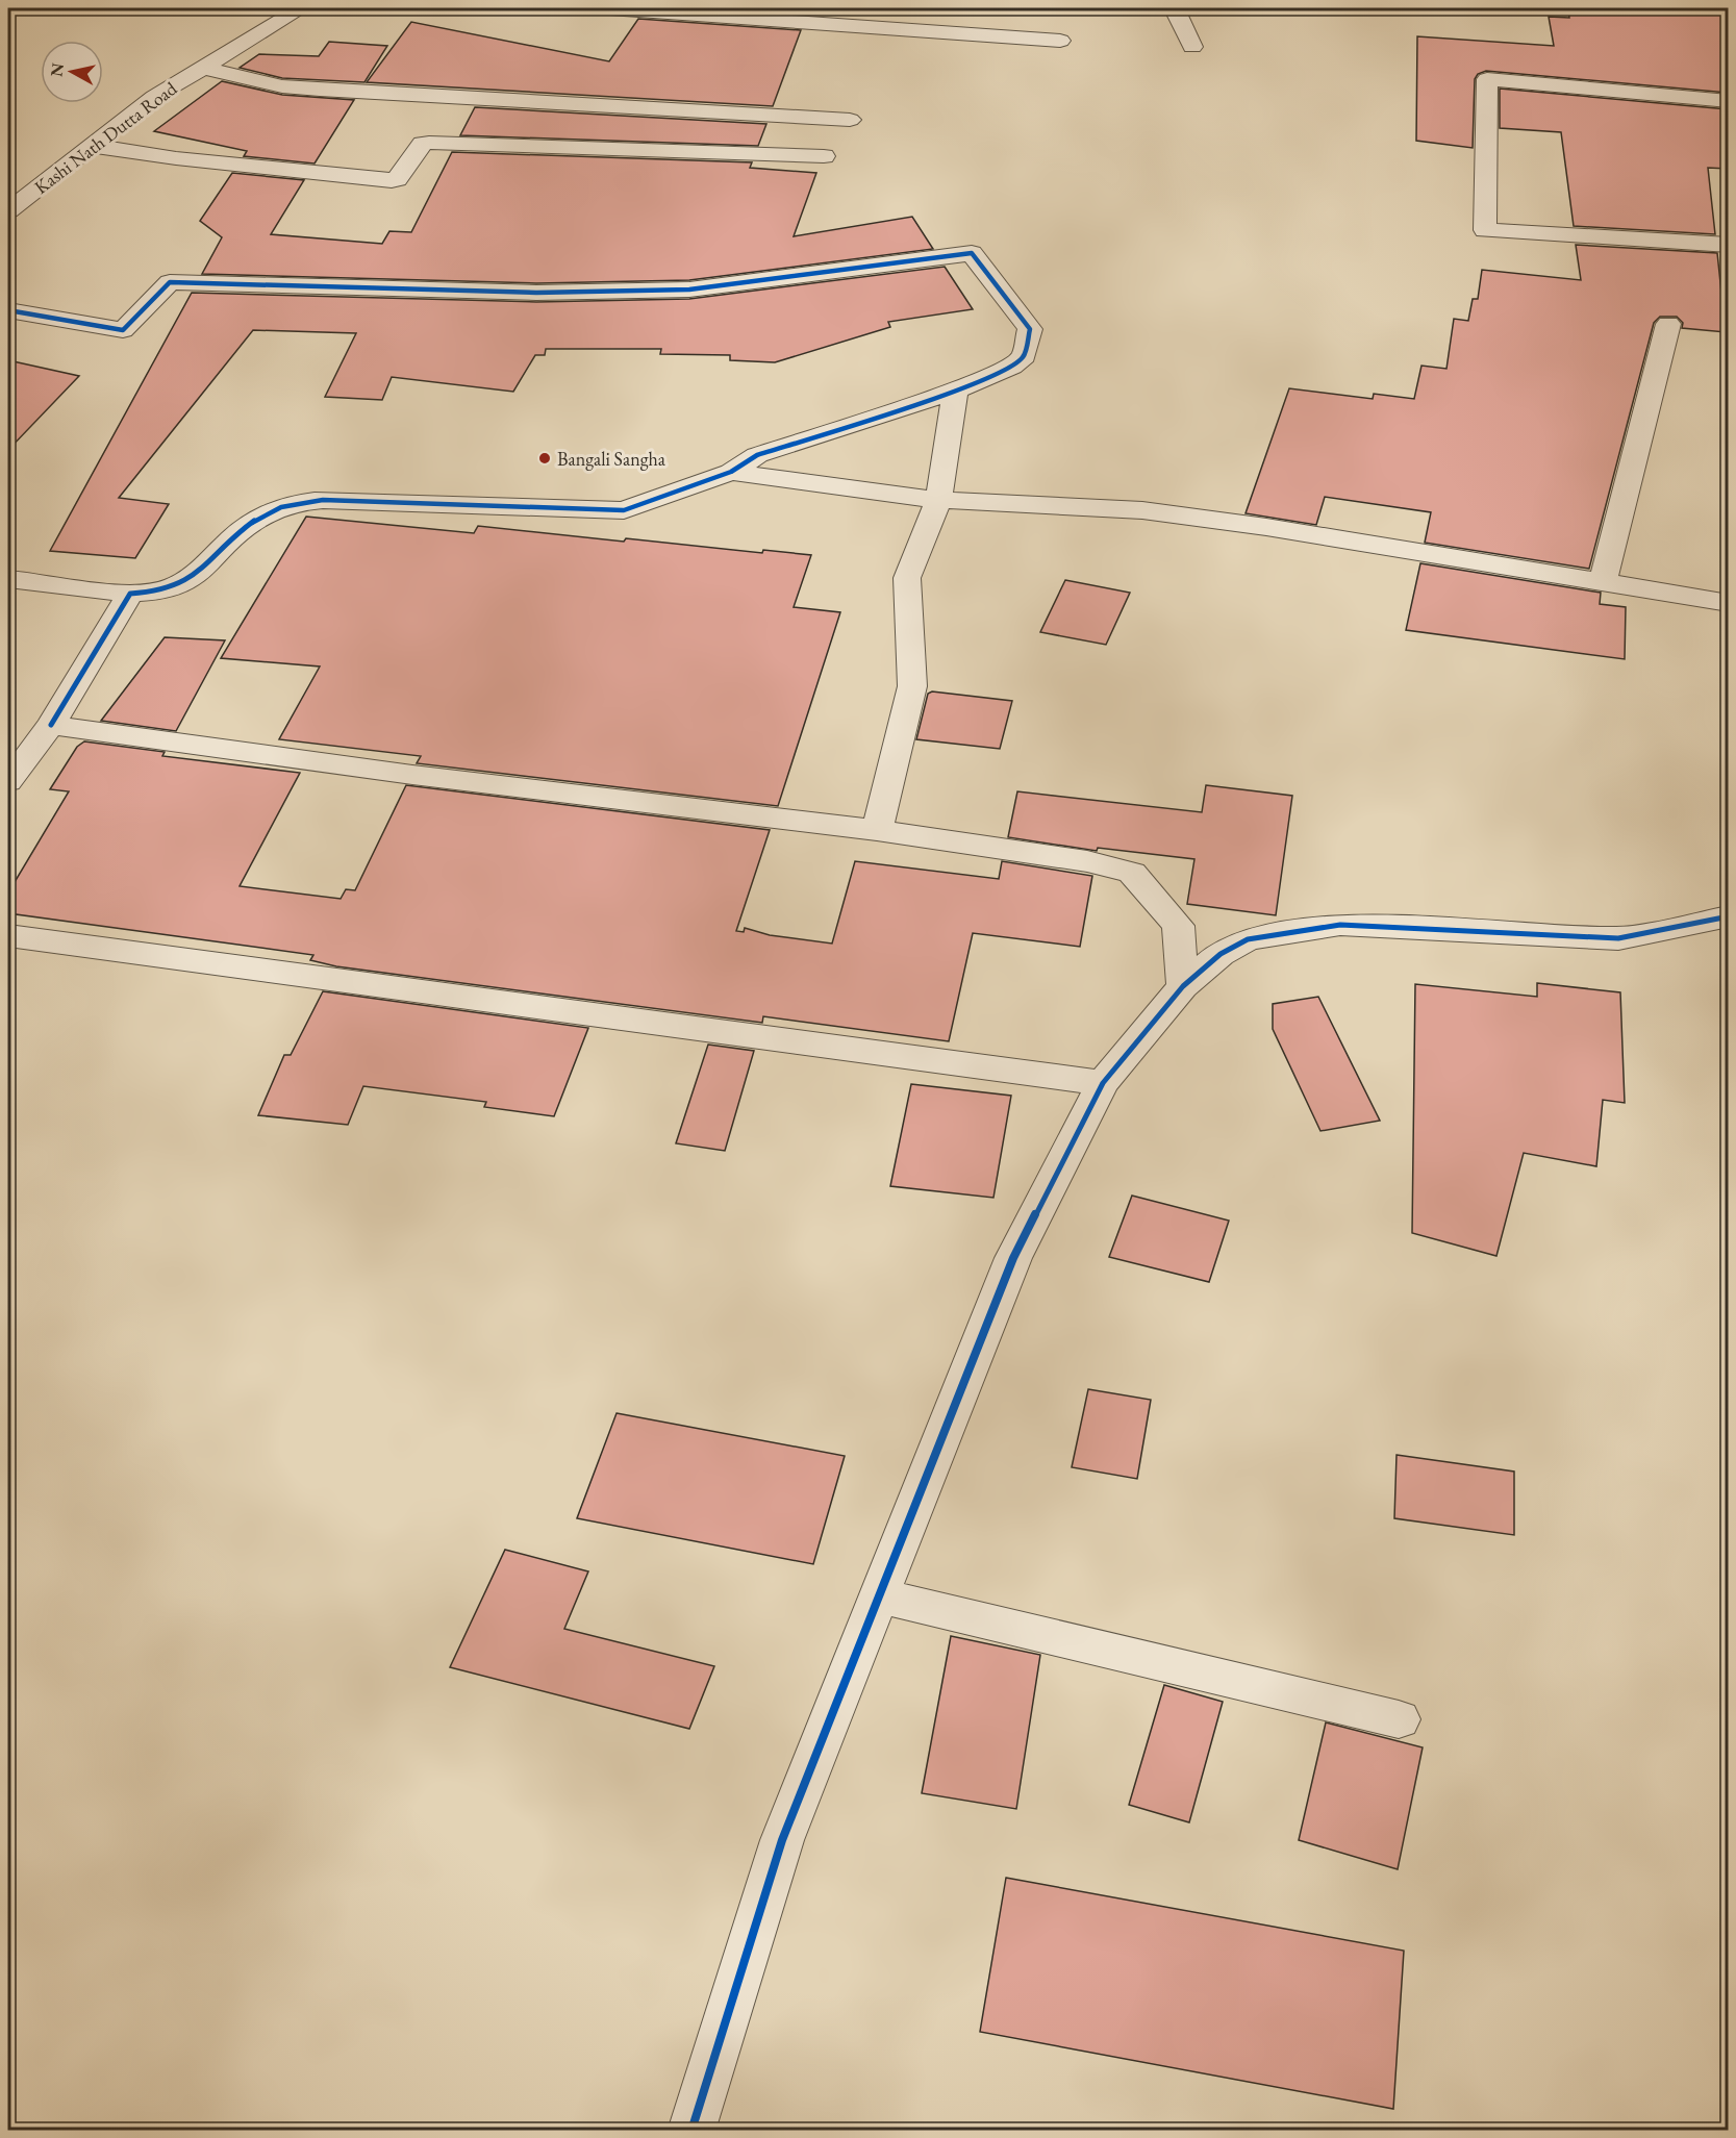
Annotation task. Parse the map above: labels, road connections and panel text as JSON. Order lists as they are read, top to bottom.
{
  "streets": {
    "street": ["Kashi Nath Dutta Road"]
  },
  "places": ["Bangali Sangha"],
  "north": "left"
}
